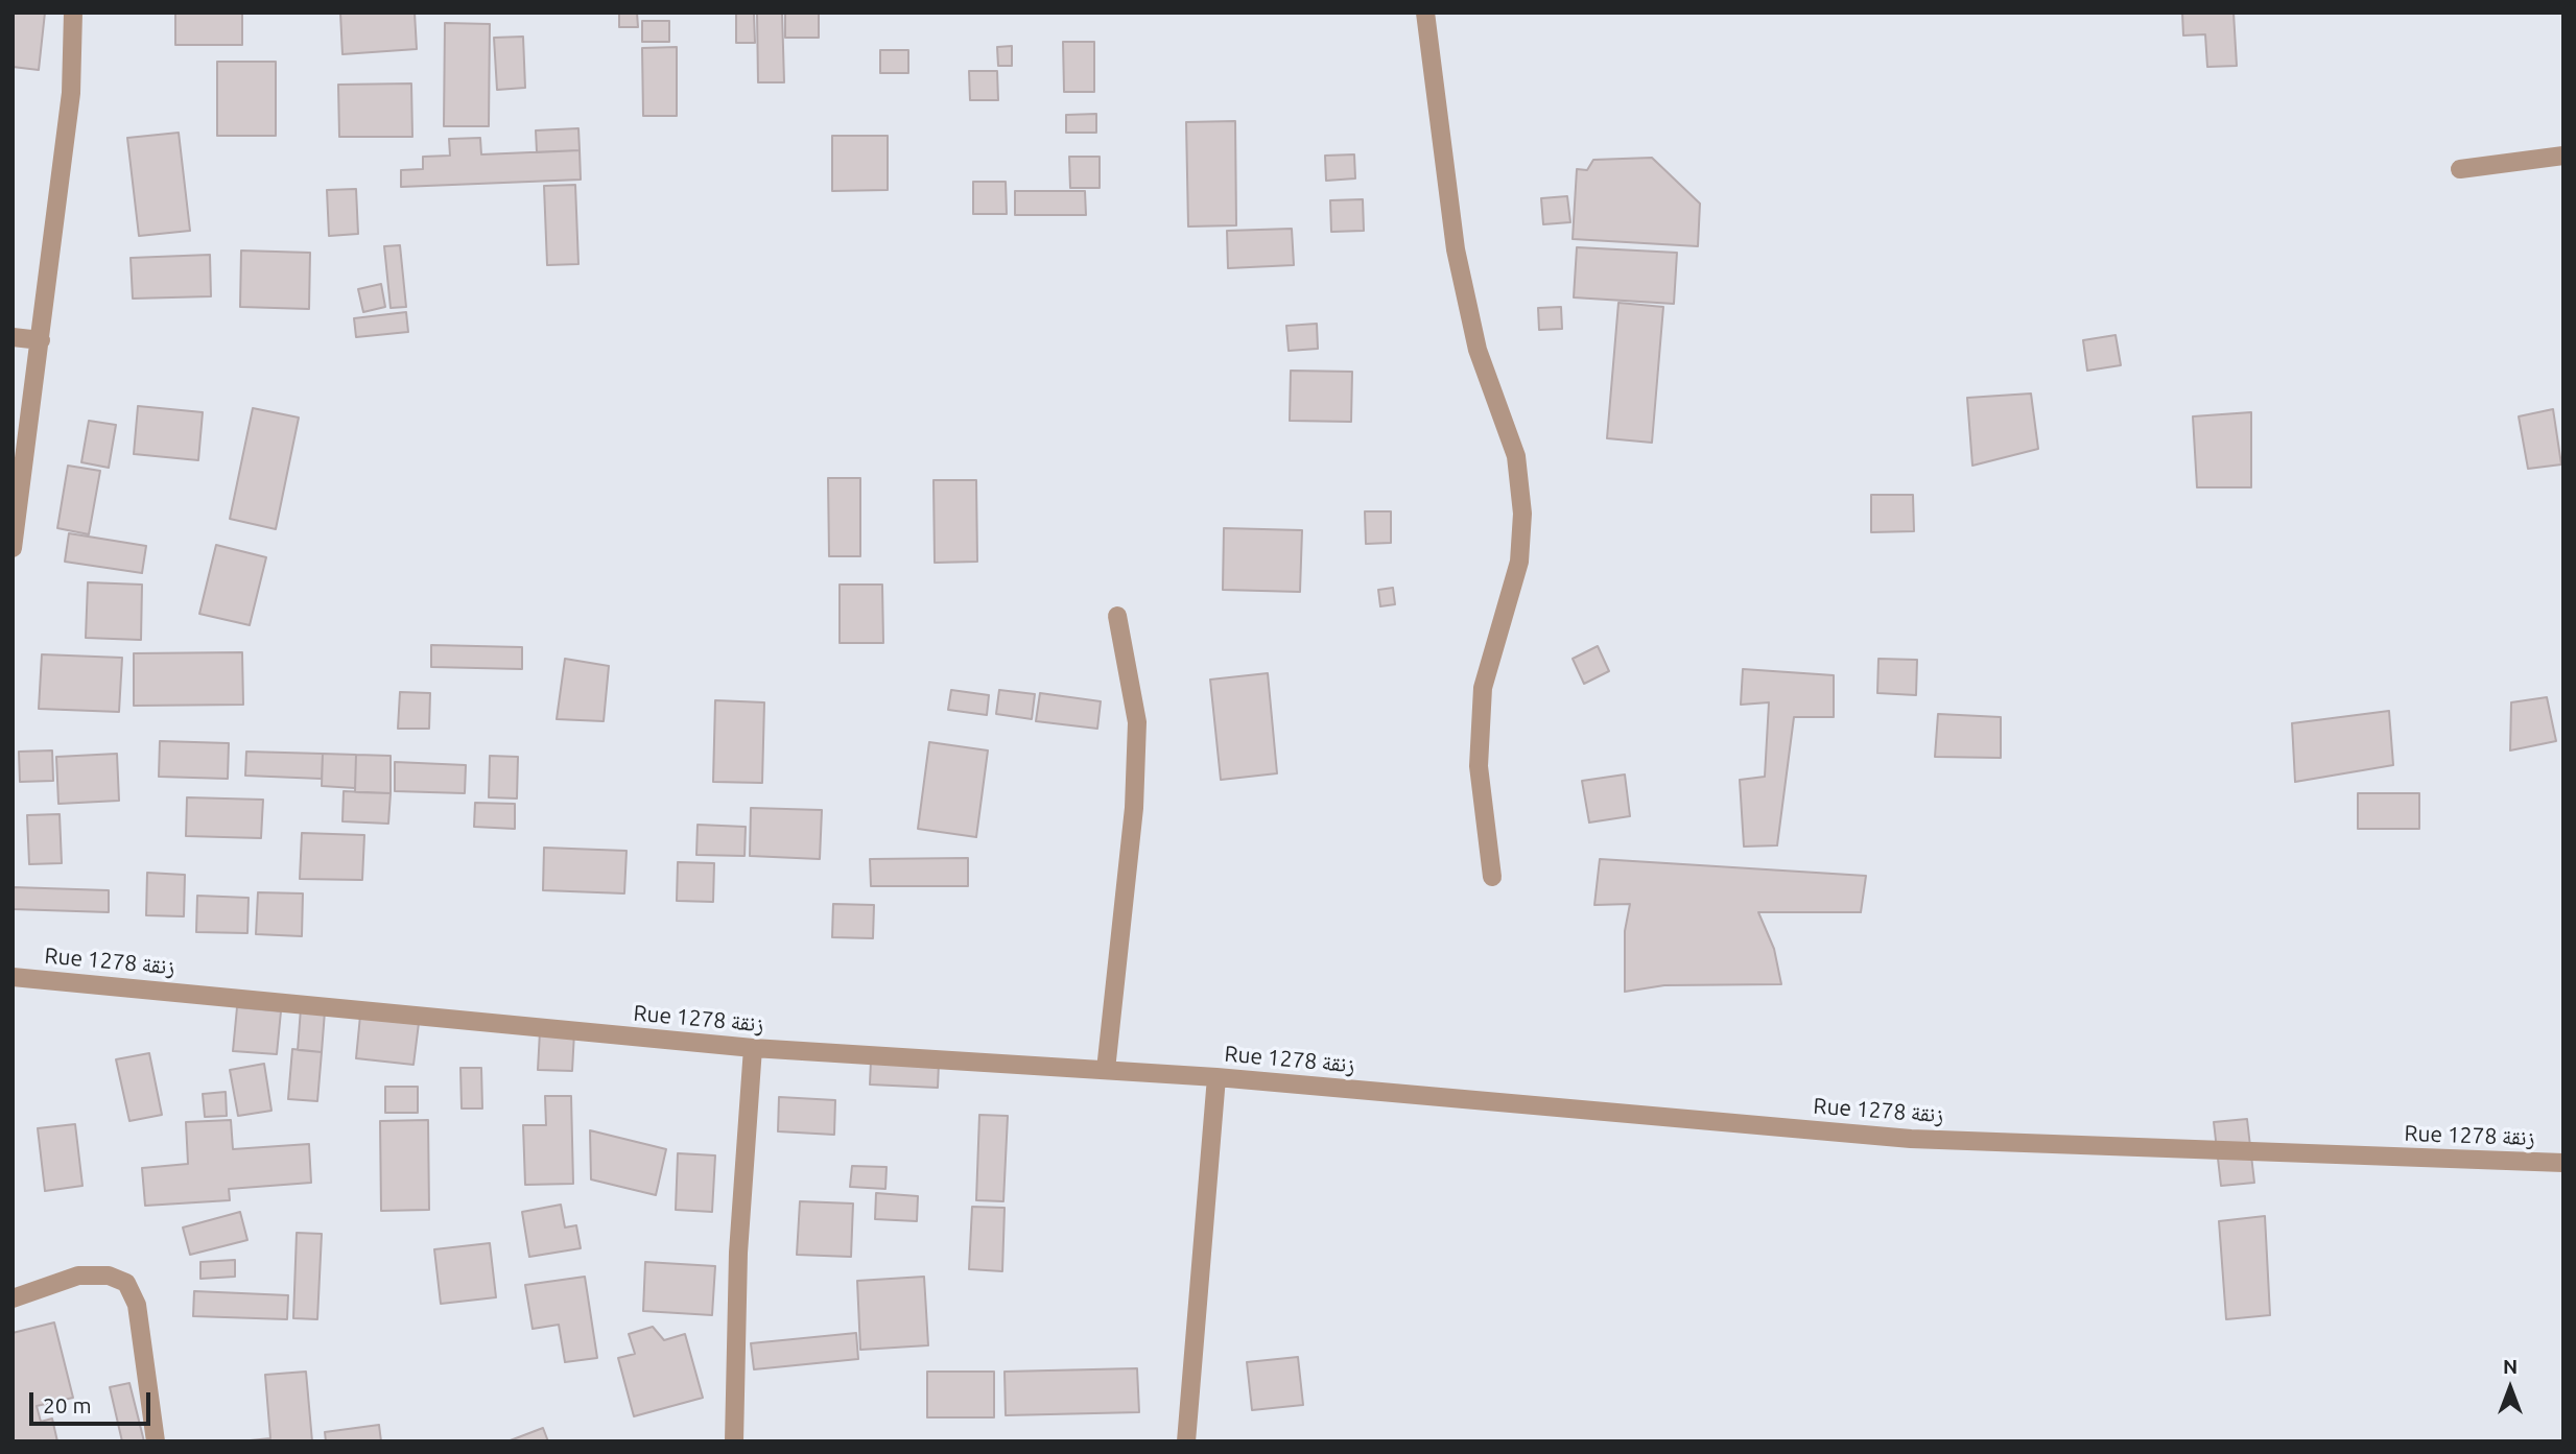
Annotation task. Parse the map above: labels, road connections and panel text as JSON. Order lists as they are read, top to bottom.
{
  "streets": {
    "street": ["Rue 1278 زنقة"]
  },
  "scale_bar": "20 m",
  "north": "top"
}
